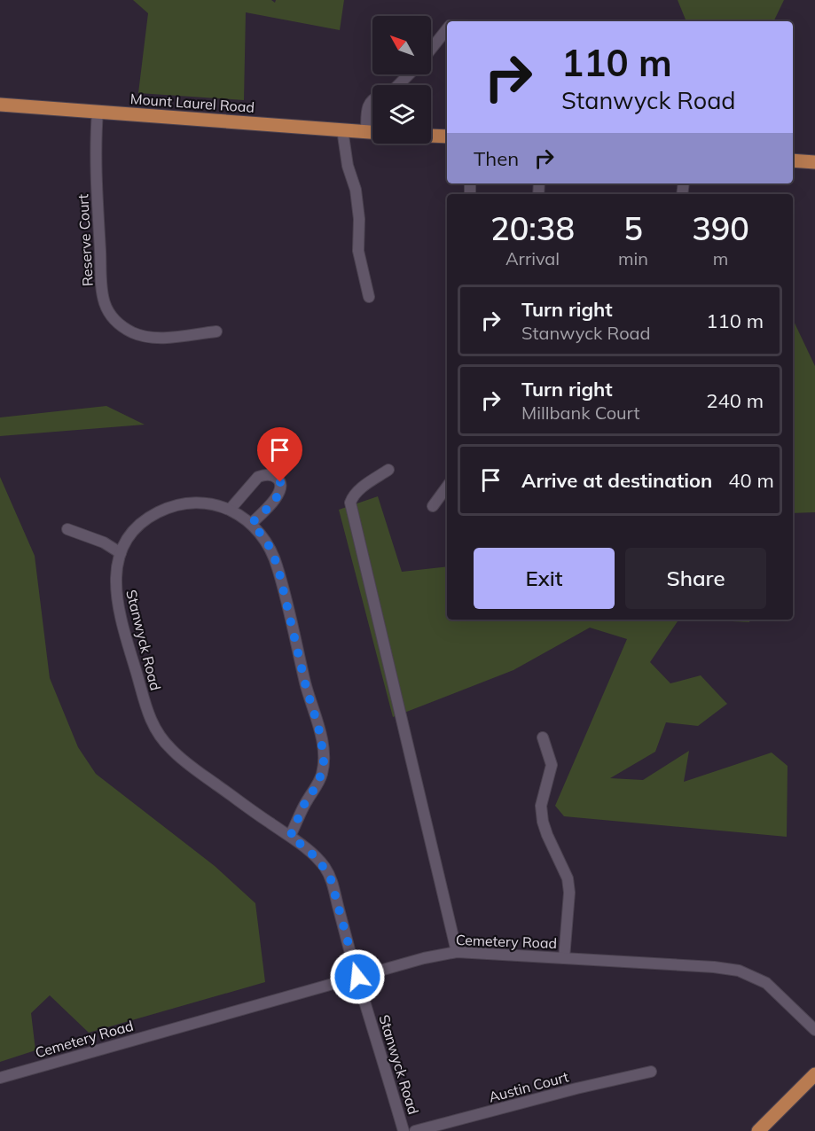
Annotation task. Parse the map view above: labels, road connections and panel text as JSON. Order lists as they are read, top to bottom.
{
  "streets": {
    "main road": ["Mount Laurel Road"],
    "street": [
      "Reserve Court",
      "Stanwyck Road",
      "Cemetery Road",
      "Austin Court"
    ]
  },
  "crossings": [
    ["Mount Laurel Road", "Reserve Court"],
    ["Stanwyck Road", "Cemetery Road"]
  ],
  "north": "top left",
  "page": {
    "turn": ["110 m", "Stanwyck Road"],
    "then": "Then",
    "eta": [
      "20:38",
      "Arrival",
      "5",
      "min",
      "390",
      "m"
    ],
    "list": [
      {
        "name": "Turn right",
        "note": "Stanwyck Road",
        "value": "110 m"
      },
      {
        "name": "Turn right",
        "note": "Millbank Court",
        "value": "240 m"
      },
      {
        "name": "Arrive at destination",
        "value": "40 m"
      }
    ],
    "buttons": ["Exit", "Share"]
  }
}
